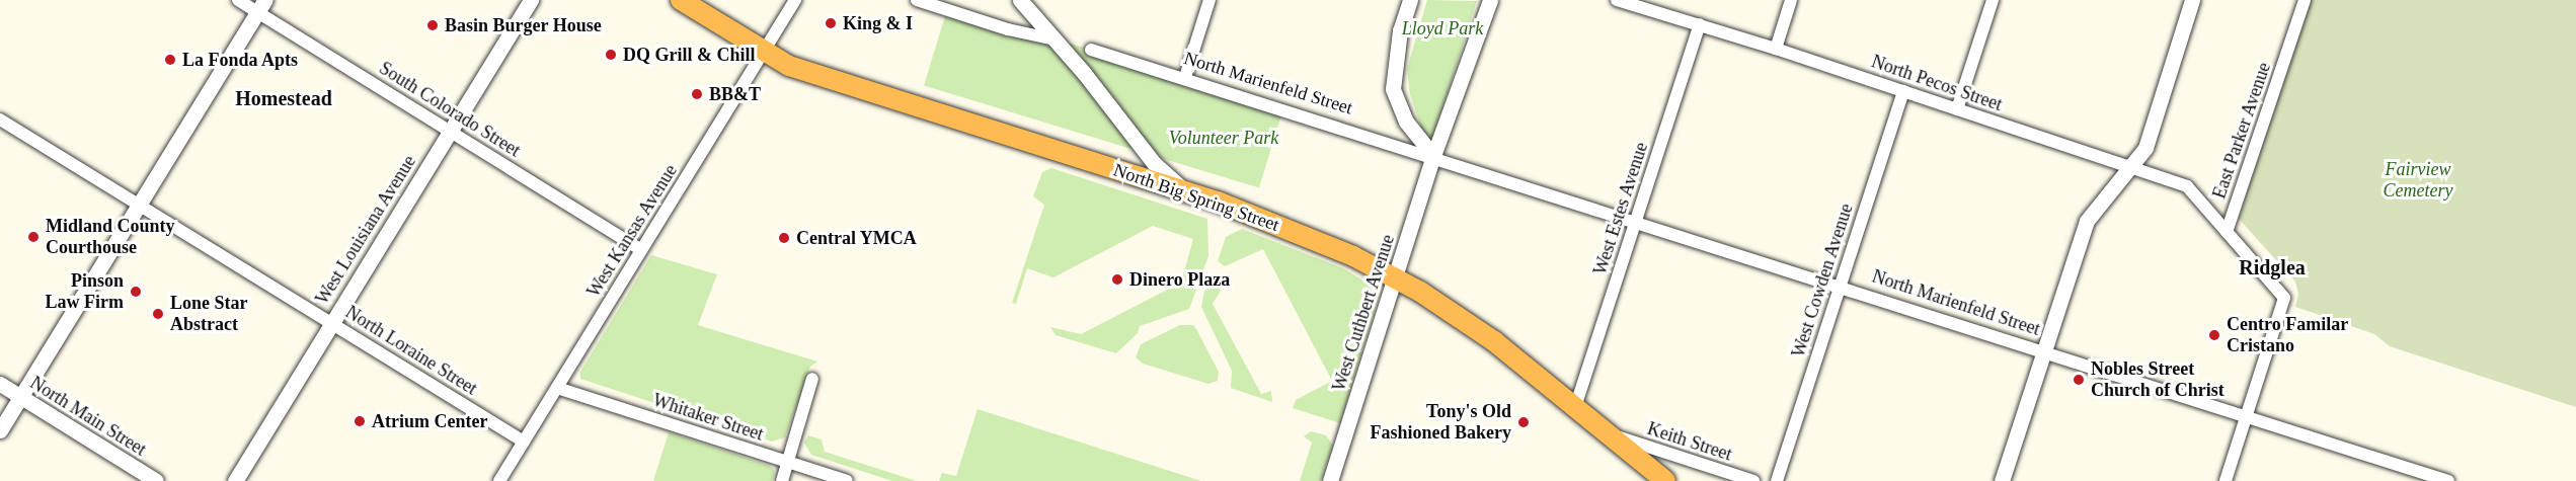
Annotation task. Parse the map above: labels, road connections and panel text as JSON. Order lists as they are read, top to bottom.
{
  "streets": {
    "highway": ["North Big Spring Street"],
    "street": [
      "North Marienfeld Street",
      "North Pecos Street",
      "South Colorado Street",
      "East Parker Avenue",
      "West Estes Avenue",
      "West Louisiana Avenue",
      "West Kansas Avenue",
      "West Cowden Avenue",
      "West Cuthbert Avenue",
      "North Loraine Street",
      "North Main Street",
      "Whitaker Street",
      "Keith Street"
    ]
  },
  "crossings": [
    ["North Marienfeld Street", "West Estes Avenue"],
    ["North Marienfeld Street", "West Cowden Avenue"],
    ["North Marienfeld Street", "West Cuthbert Avenue"],
    ["North Pecos Street", "East Parker Avenue"],
    ["North Pecos Street", "West Estes Avenue"],
    ["North Pecos Street", "West Cowden Avenue"],
    ["South Colorado Street", "West Louisiana Avenue"],
    ["South Colorado Street", "West Kansas Avenue"],
    ["North Big Spring Street", "West Estes Avenue"],
    ["North Big Spring Street", "West Kansas Avenue"],
    ["North Big Spring Street", "West Cuthbert Avenue"],
    ["North Big Spring Street", "Keith Street"],
    ["West Louisiana Avenue", "North Loraine Street"],
    ["West Kansas Avenue", "North Loraine Street"],
    ["West Kansas Avenue", "Whitaker Street"]
  ],
  "districts": ["Homestead", "Ridglea"],
  "parks": ["Lloyd Park", "Volunteer Park", "Fairview Cemetery"],
  "places": [
    "King & I",
    "Basin Burger House",
    "DQ Grill & Chill",
    "La Fonda Apts",
    "BB&T",
    "Midland County Courthouse",
    "Central YMCA",
    "Dinero Plaza",
    "Pinson Law Firm",
    "Lone Star Abstract",
    "Centro Familar Cristano",
    "Nobles Street Church of Christ",
    "Atrium Center",
    "Tony's Old Fashioned Bakery"
  ]
}
